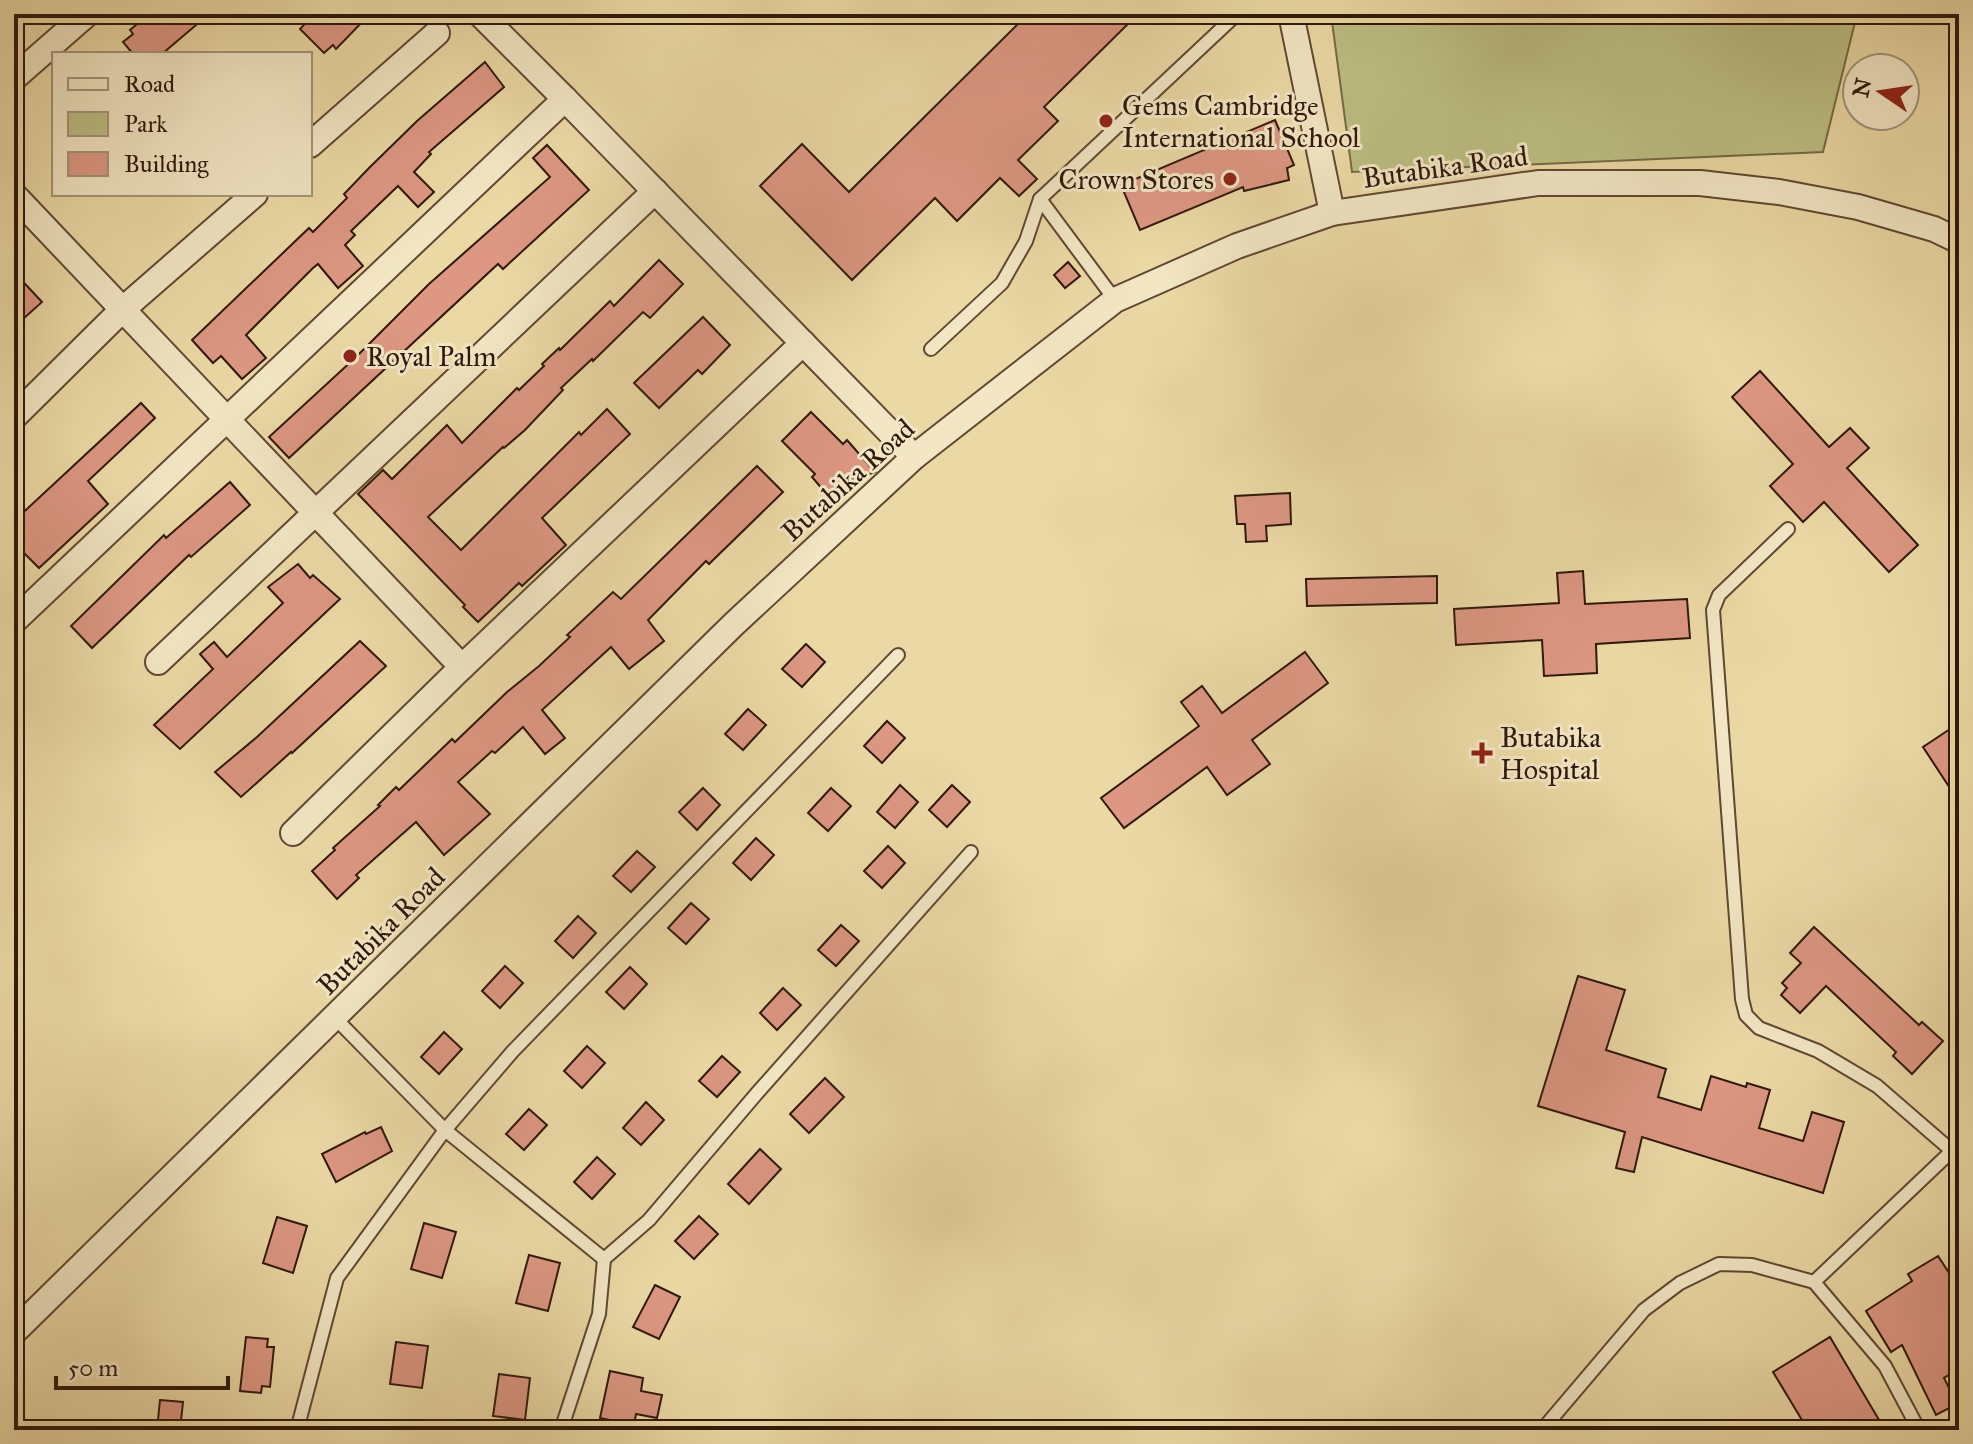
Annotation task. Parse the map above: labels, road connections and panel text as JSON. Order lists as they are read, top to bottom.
{
  "streets": {
    "street": ["Butabika Road"]
  },
  "places": {
    "other": ["Gems Cambridge International School", "Crown Stores", "Royal Palm"],
    "health": ["Butabika Hospital"]
  },
  "legend": ["Road", "Park", "Building"],
  "scale_bar": "50 m",
  "north": "left"
}
